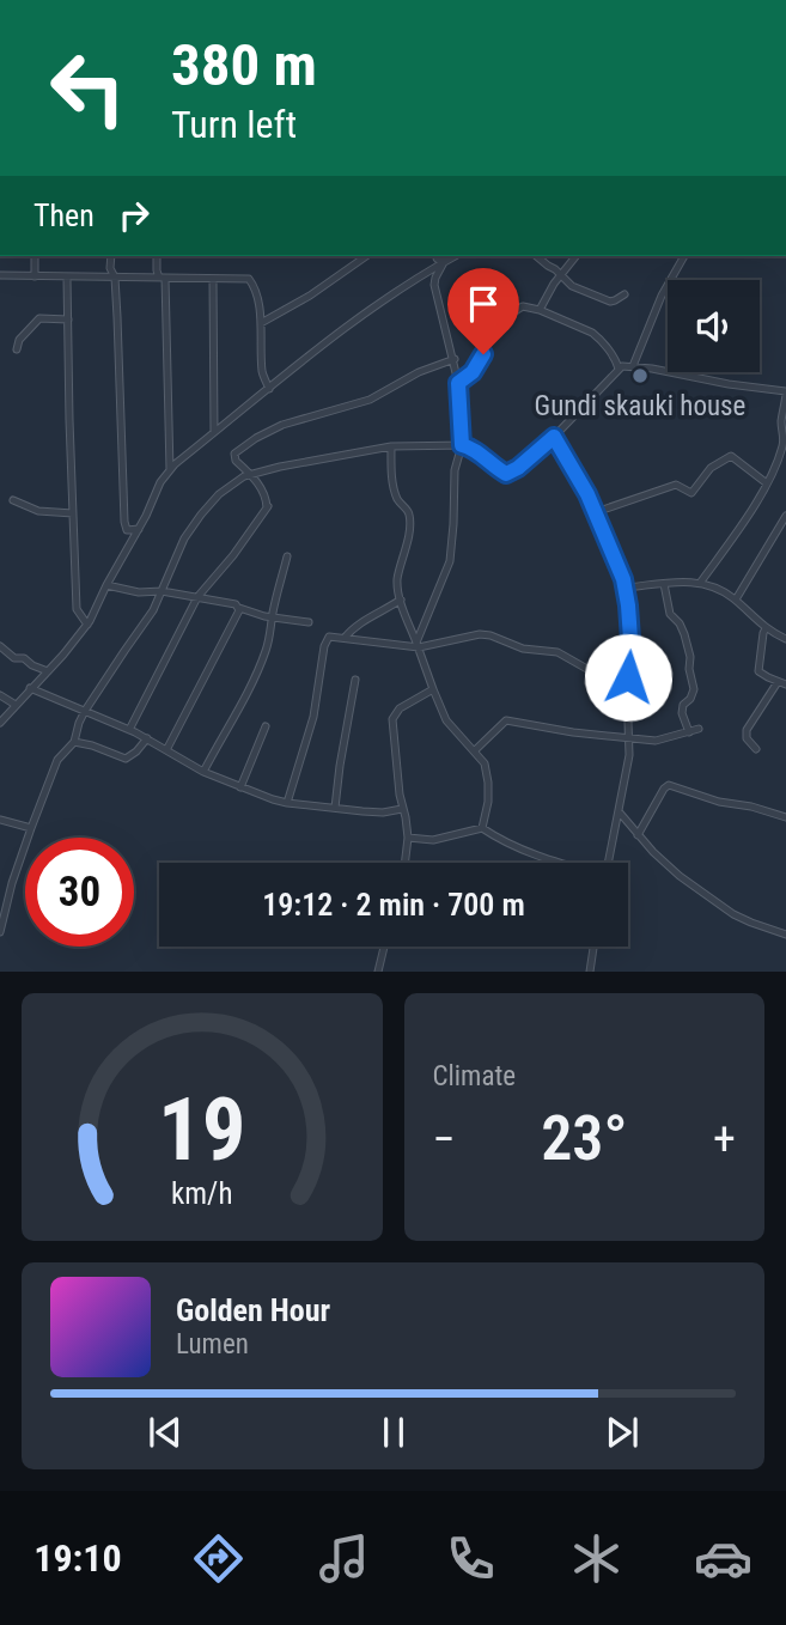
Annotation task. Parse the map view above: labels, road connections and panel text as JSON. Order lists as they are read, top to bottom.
{
  "places": ["Gundi skauki house"],
  "page": {
    "turn": ["380 m", "Turn left"],
    "then": "Then",
    "limit": "30",
    "trip": "19:12 · 2 min · 700 m",
    "tile": "Climate",
    "heat": ["−", "23°", "+"],
    "song": ["Golden Hour", "Lumen"],
    "tabs": "19:10",
    "gauge": ["19", "km/h"]
  }
}
